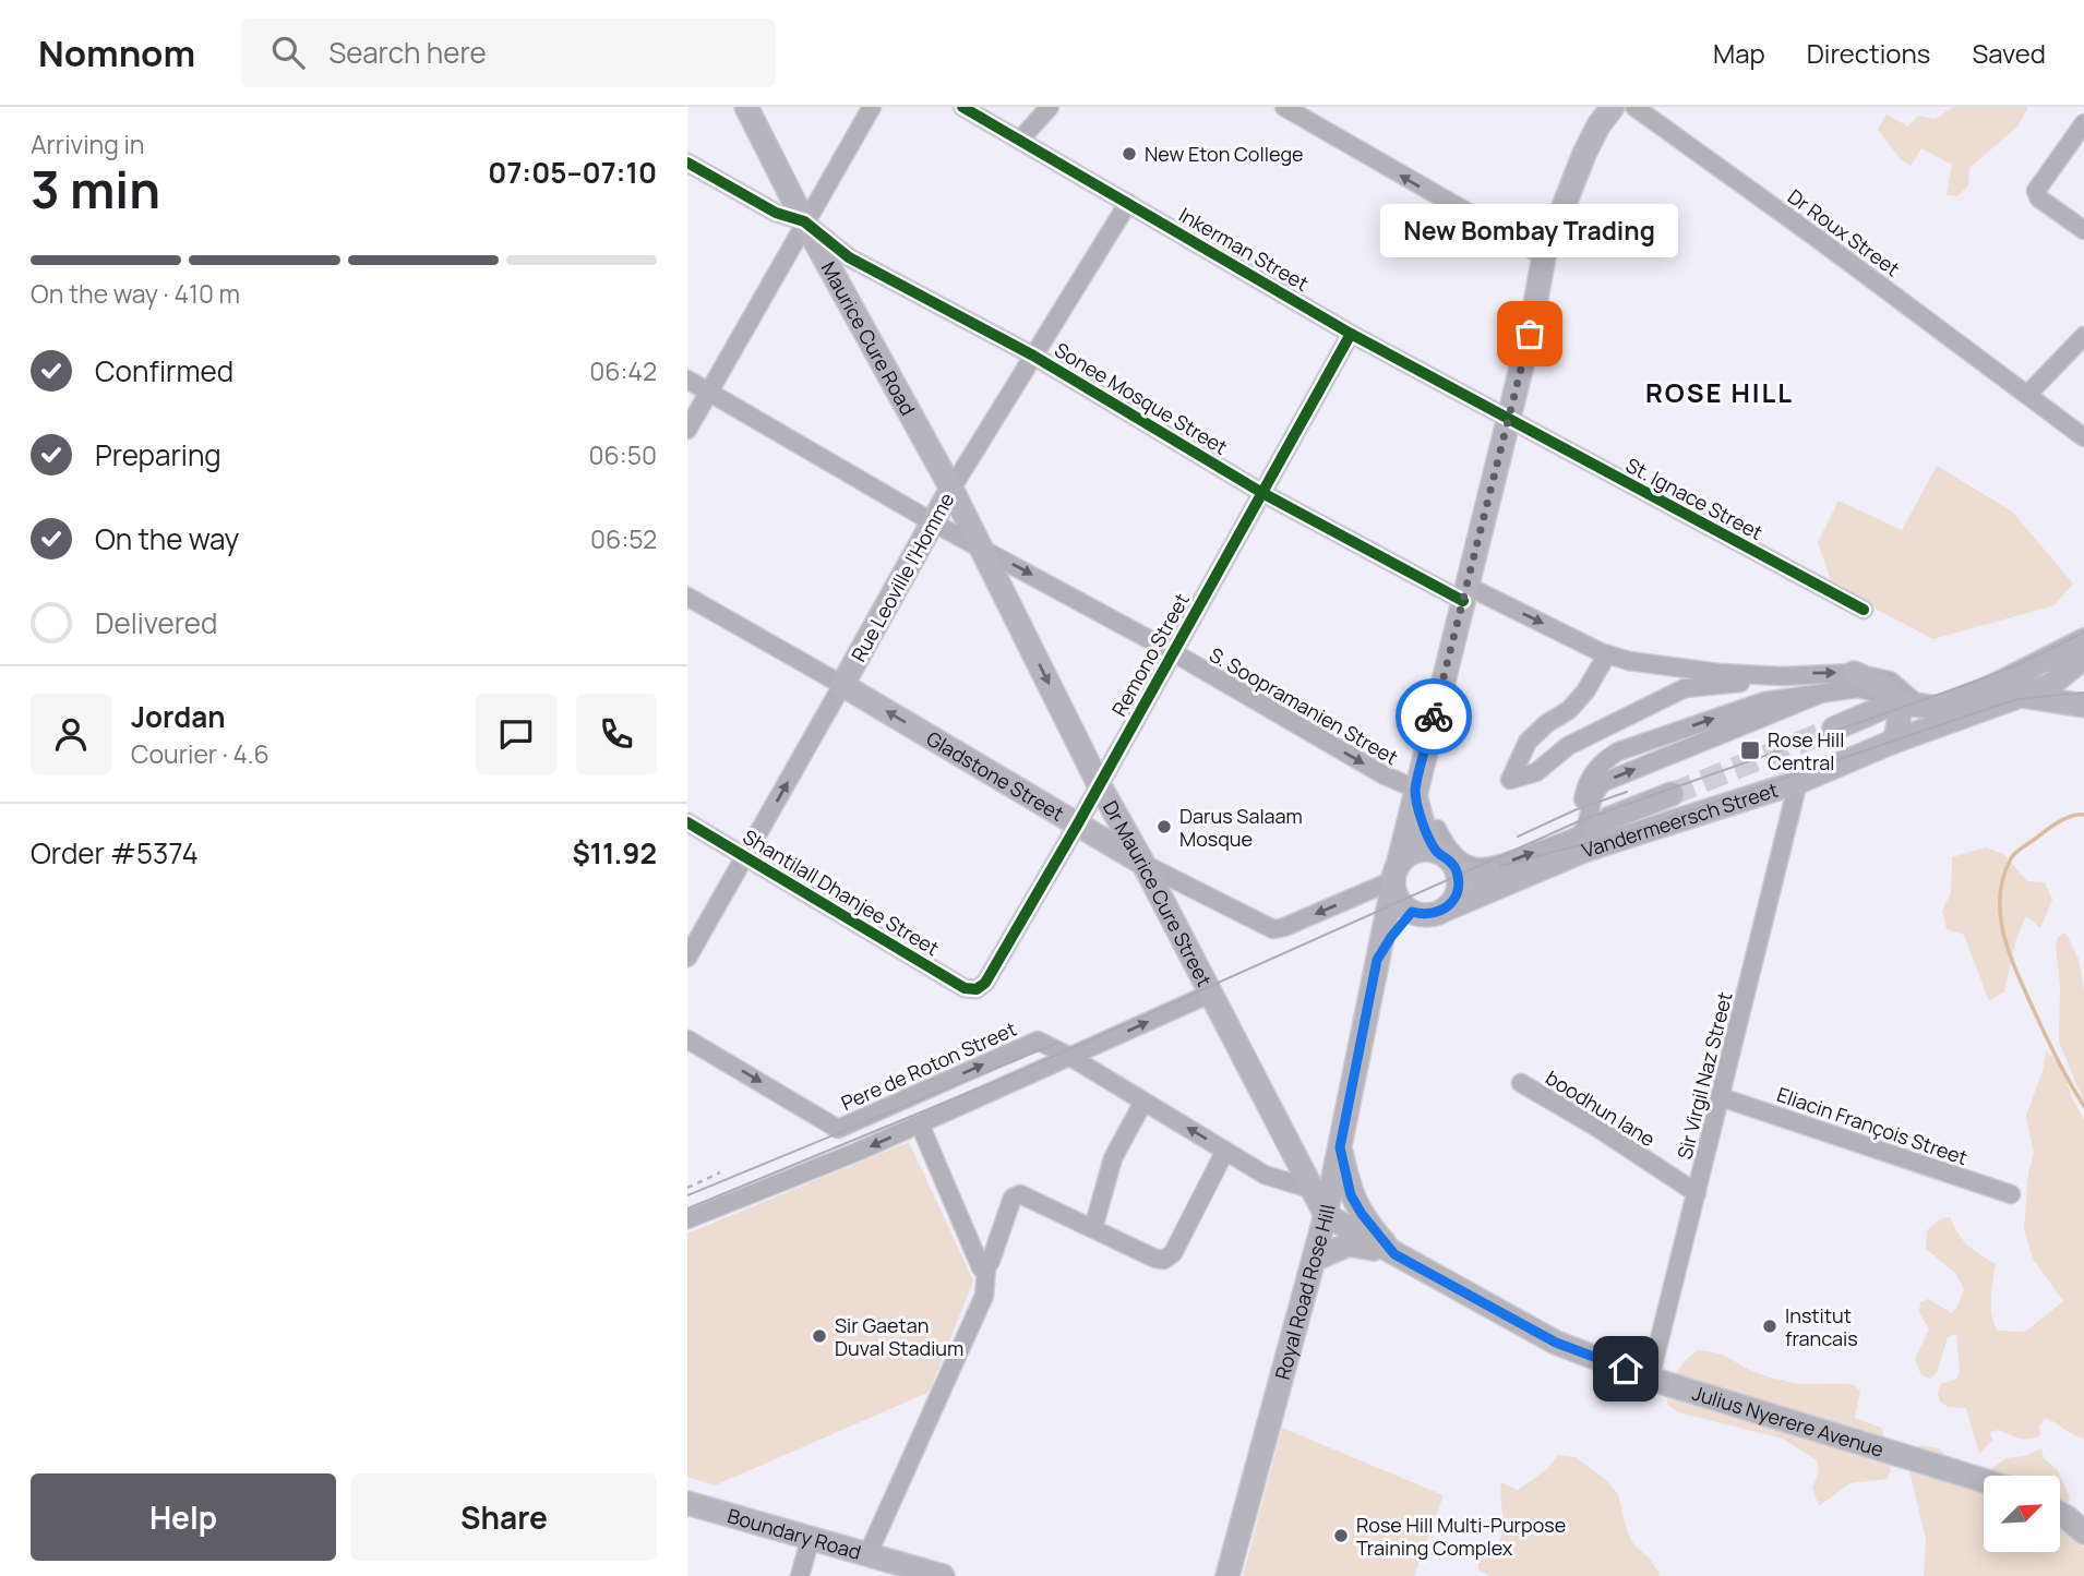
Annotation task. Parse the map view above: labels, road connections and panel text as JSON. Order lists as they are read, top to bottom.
{
  "streets": {
    "main road": [
      "Maurice Cure Road",
      "Rue Leoville l'Homme",
      "Gladstone Street",
      "Vandermeersch Street",
      "Dr Maurice Cure Street",
      "Royal Road Rose Hill",
      "Julius Nyerere Avenue",
      "Boundary Road"
    ],
    "street": [
      "Dr Roux Street",
      "Inkerman Street",
      "Sonee Mosque Street",
      "St. Ignace Street",
      "Remono Street",
      "S. Soopramanien Street",
      "Shantilall Dhanjee Street",
      "Pere de Roton Street",
      "Sir Virgil Naz Street",
      "boodhun lane",
      "Eliacin François Street"
    ]
  },
  "crossings": [
    ["Inkerman Street", "St. Ignace Street"],
    ["Inkerman Street", "Rue Leoville l'Homme"],
    ["Inkerman Street", "Remono Street"],
    ["Inkerman Street", "Royal Road Rose Hill"],
    ["Maurice Cure Road", "Sonee Mosque Street"],
    ["Maurice Cure Road", "Rue Leoville l'Homme"],
    ["Maurice Cure Road", "Dr Maurice Cure Street"],
    ["Sonee Mosque Street", "Rue Leoville l'Homme"],
    ["Sonee Mosque Street", "Remono Street"],
    ["Sonee Mosque Street", "Royal Road Rose Hill"],
    ["St. Ignace Street", "Royal Road Rose Hill"],
    ["Rue Leoville l'Homme", "S. Soopramanien Street"],
    ["Rue Leoville l'Homme", "Gladstone Street"],
    ["Rue Leoville l'Homme", "Shantilall Dhanjee Street"],
    ["Rue Leoville l'Homme", "Dr Maurice Cure Street"],
    ["Remono Street", "S. Soopramanien Street"],
    ["Remono Street", "Gladstone Street"],
    ["Remono Street", "Shantilall Dhanjee Street"],
    ["Remono Street", "Dr Maurice Cure Street"],
    ["S. Soopramanien Street", "Dr Maurice Cure Street"],
    ["S. Soopramanien Street", "Royal Road Rose Hill"],
    ["Gladstone Street", "Vandermeersch Street"],
    ["Gladstone Street", "Dr Maurice Cure Street"],
    ["Gladstone Street", "Royal Road Rose Hill"],
    ["Vandermeersch Street", "Sir Virgil Naz Street"],
    ["Vandermeersch Street", "Royal Road Rose Hill"],
    ["Dr Maurice Cure Street", "Royal Road Rose Hill"],
    ["Dr Maurice Cure Street", "Julius Nyerere Avenue"],
    ["Sir Virgil Naz Street", "boodhun lane"],
    ["Sir Virgil Naz Street", "Eliacin François Street"],
    ["Sir Virgil Naz Street", "Julius Nyerere Avenue"],
    ["Royal Road Rose Hill", "Julius Nyerere Avenue"]
  ],
  "one_way": ["S. Soopramanien Street", "Gladstone Street"],
  "districts": ["ROSE HILL"],
  "places": {
    "other": [
      "New Eton College",
      "New Bombay Trading",
      "Darus Salaam Mosque",
      "Institut francais",
      "Sir Gaetan Duval Stadium",
      "Rose Hill Multi-Purpose Training Complex"
    ],
    "transit": ["Rose Hill Central"]
  },
  "north": "top right",
  "page": {
    "header": "Nomnom",
    "search": "Search here",
    "nav": ["Map", "Directions", "Saved"],
    "heading": ["3 min", "Arriving in", "07:05–07:10"],
    "panel": [
      "Jordan",
      "Courier · 4.6",
      "Order #5374",
      "$11.92"
    ],
    "bubble": "New Bombay Trading",
    "bar": "On the way · 410 m",
    "list": [
      ["Confirmed", "06:42"],
      ["Preparing", "06:50"],
      ["On the way", "06:52"],
      "Delivered"
    ],
    "buttons": ["Help", "Share"]
  }
}
